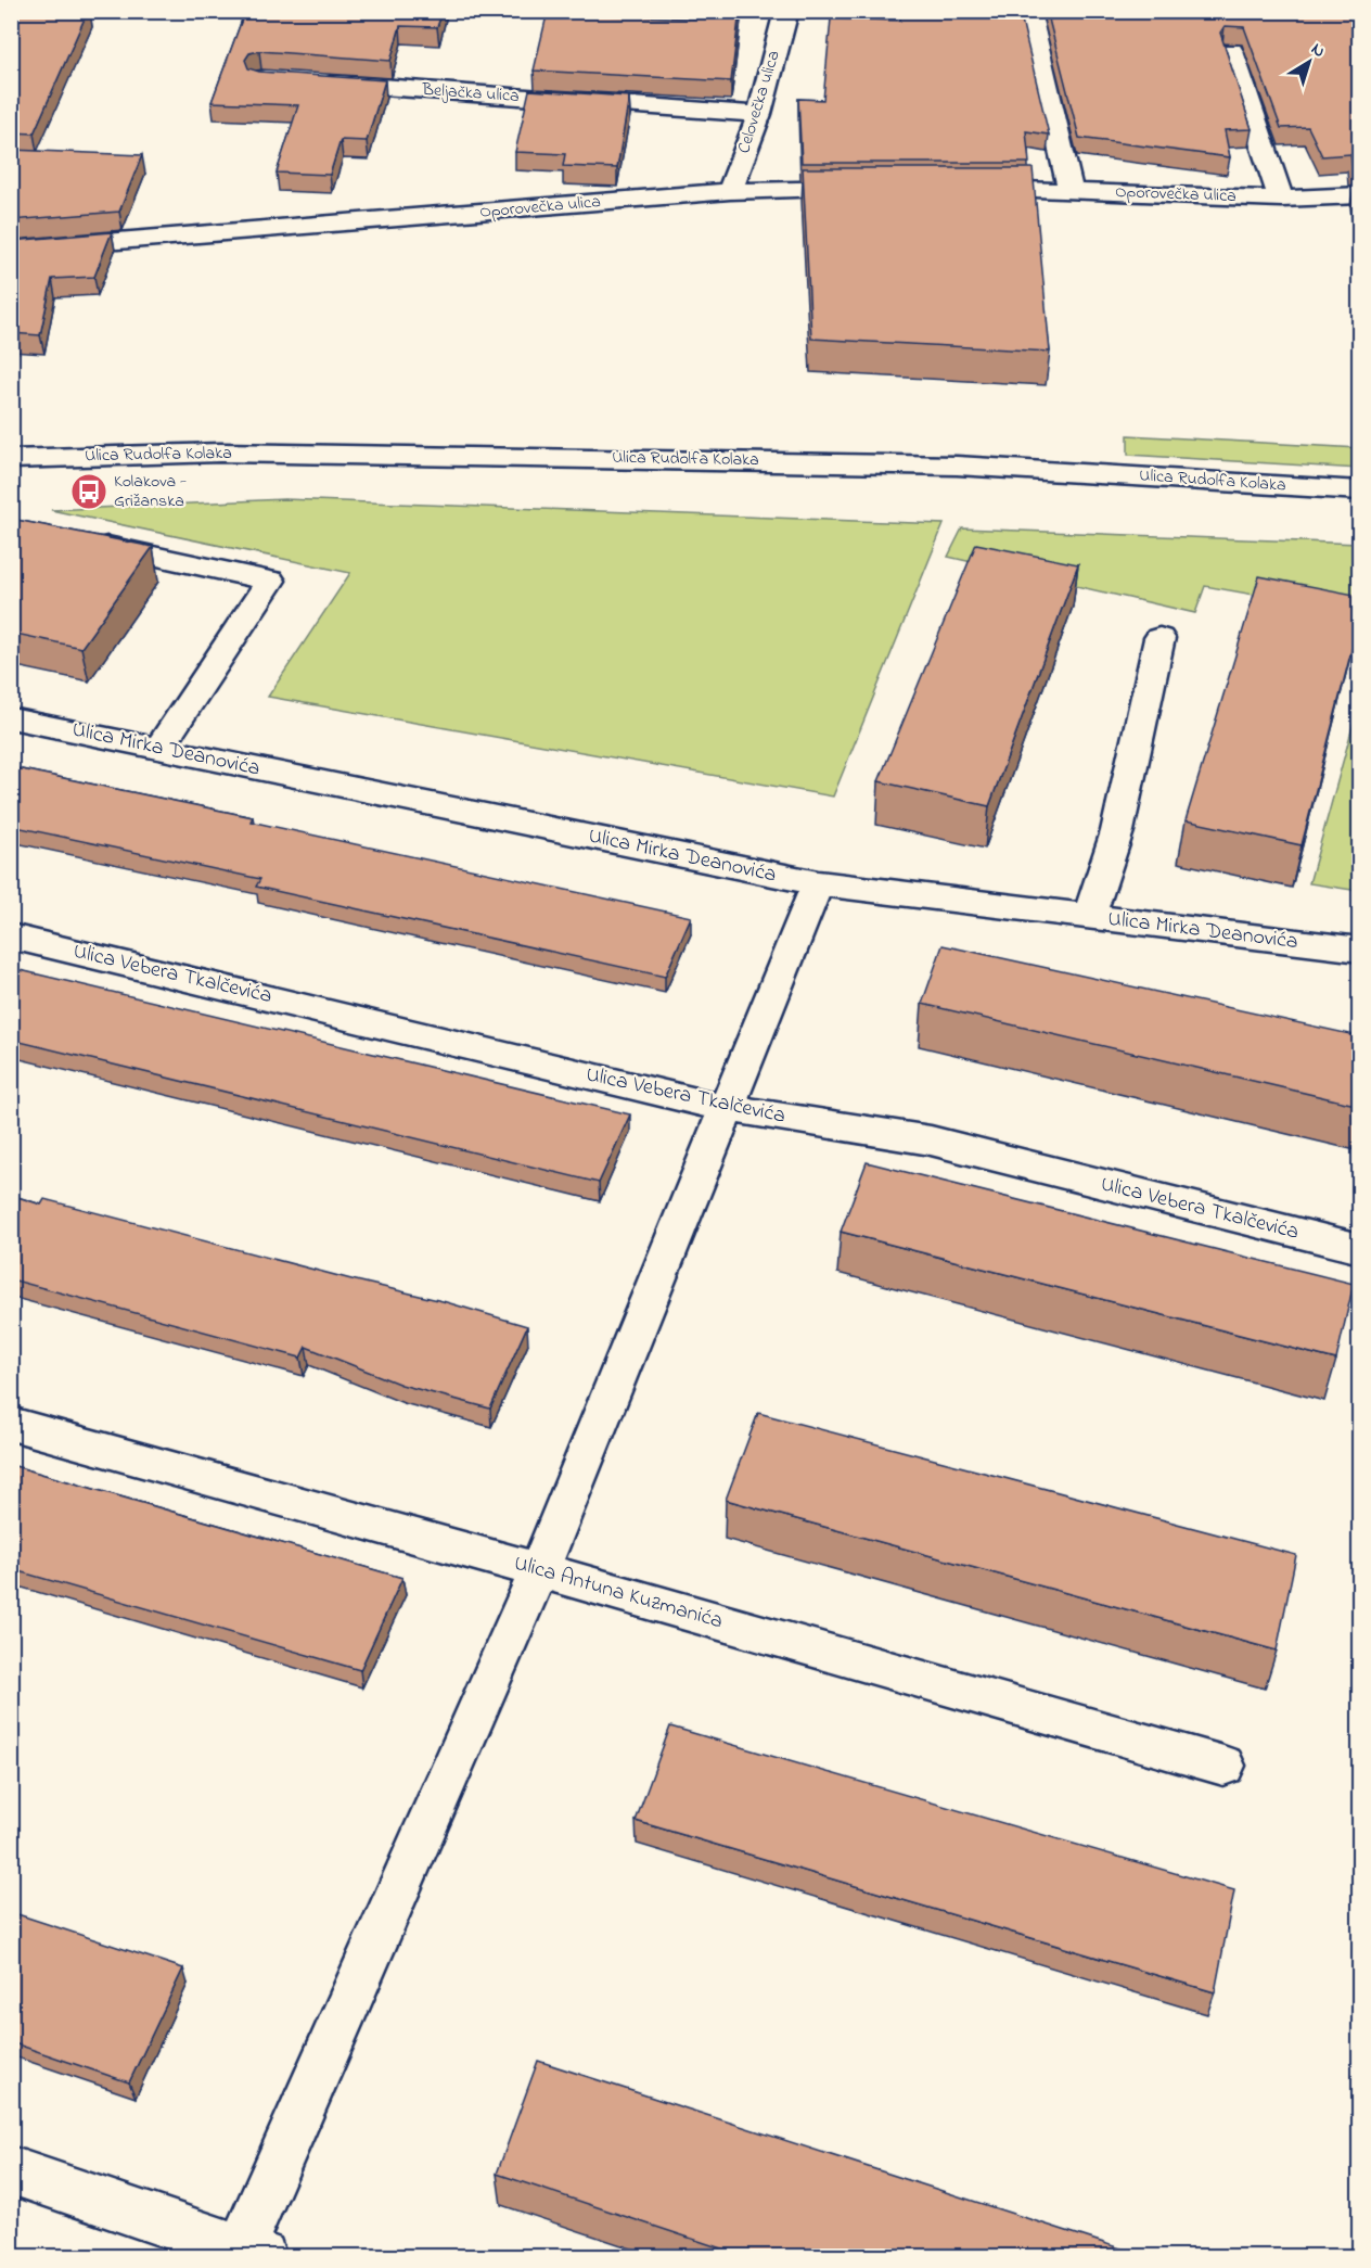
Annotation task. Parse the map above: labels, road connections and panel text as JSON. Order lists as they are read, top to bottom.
{
  "streets": {
    "street": [
      "Beljačka ulica",
      "Celovečka ulica",
      "Oporovečka ulica",
      "Ulica Rudolfa Kolaka",
      "Ulica Mirka Deanovića",
      "Ulica Vebera Tkalčevića",
      "Ulica Antuna Kuzmanića"
    ]
  },
  "crossings": [
    ["Beljačka ulica", "Celovečka ulica"],
    ["Celovečka ulica", "Oporovečka ulica"]
  ],
  "places": {
    "bus stop": ["Kolakova - Grižanska"]
  },
  "north": "top right"
}
